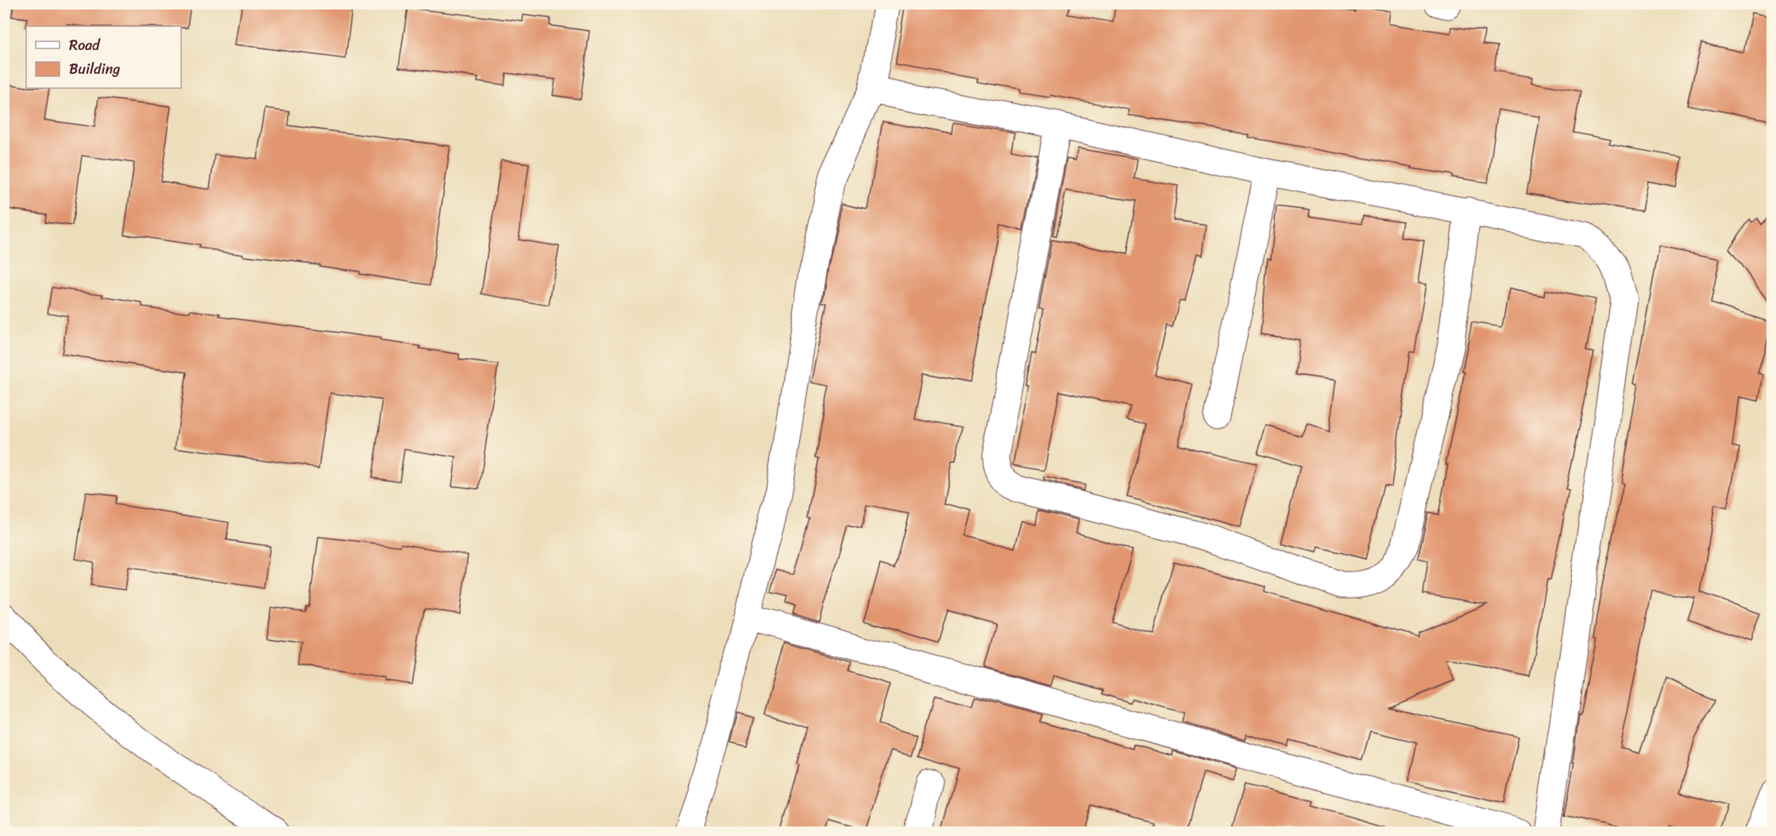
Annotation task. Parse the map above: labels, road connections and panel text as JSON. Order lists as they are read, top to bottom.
{
  "legend": ["Road", "Building"]
}
